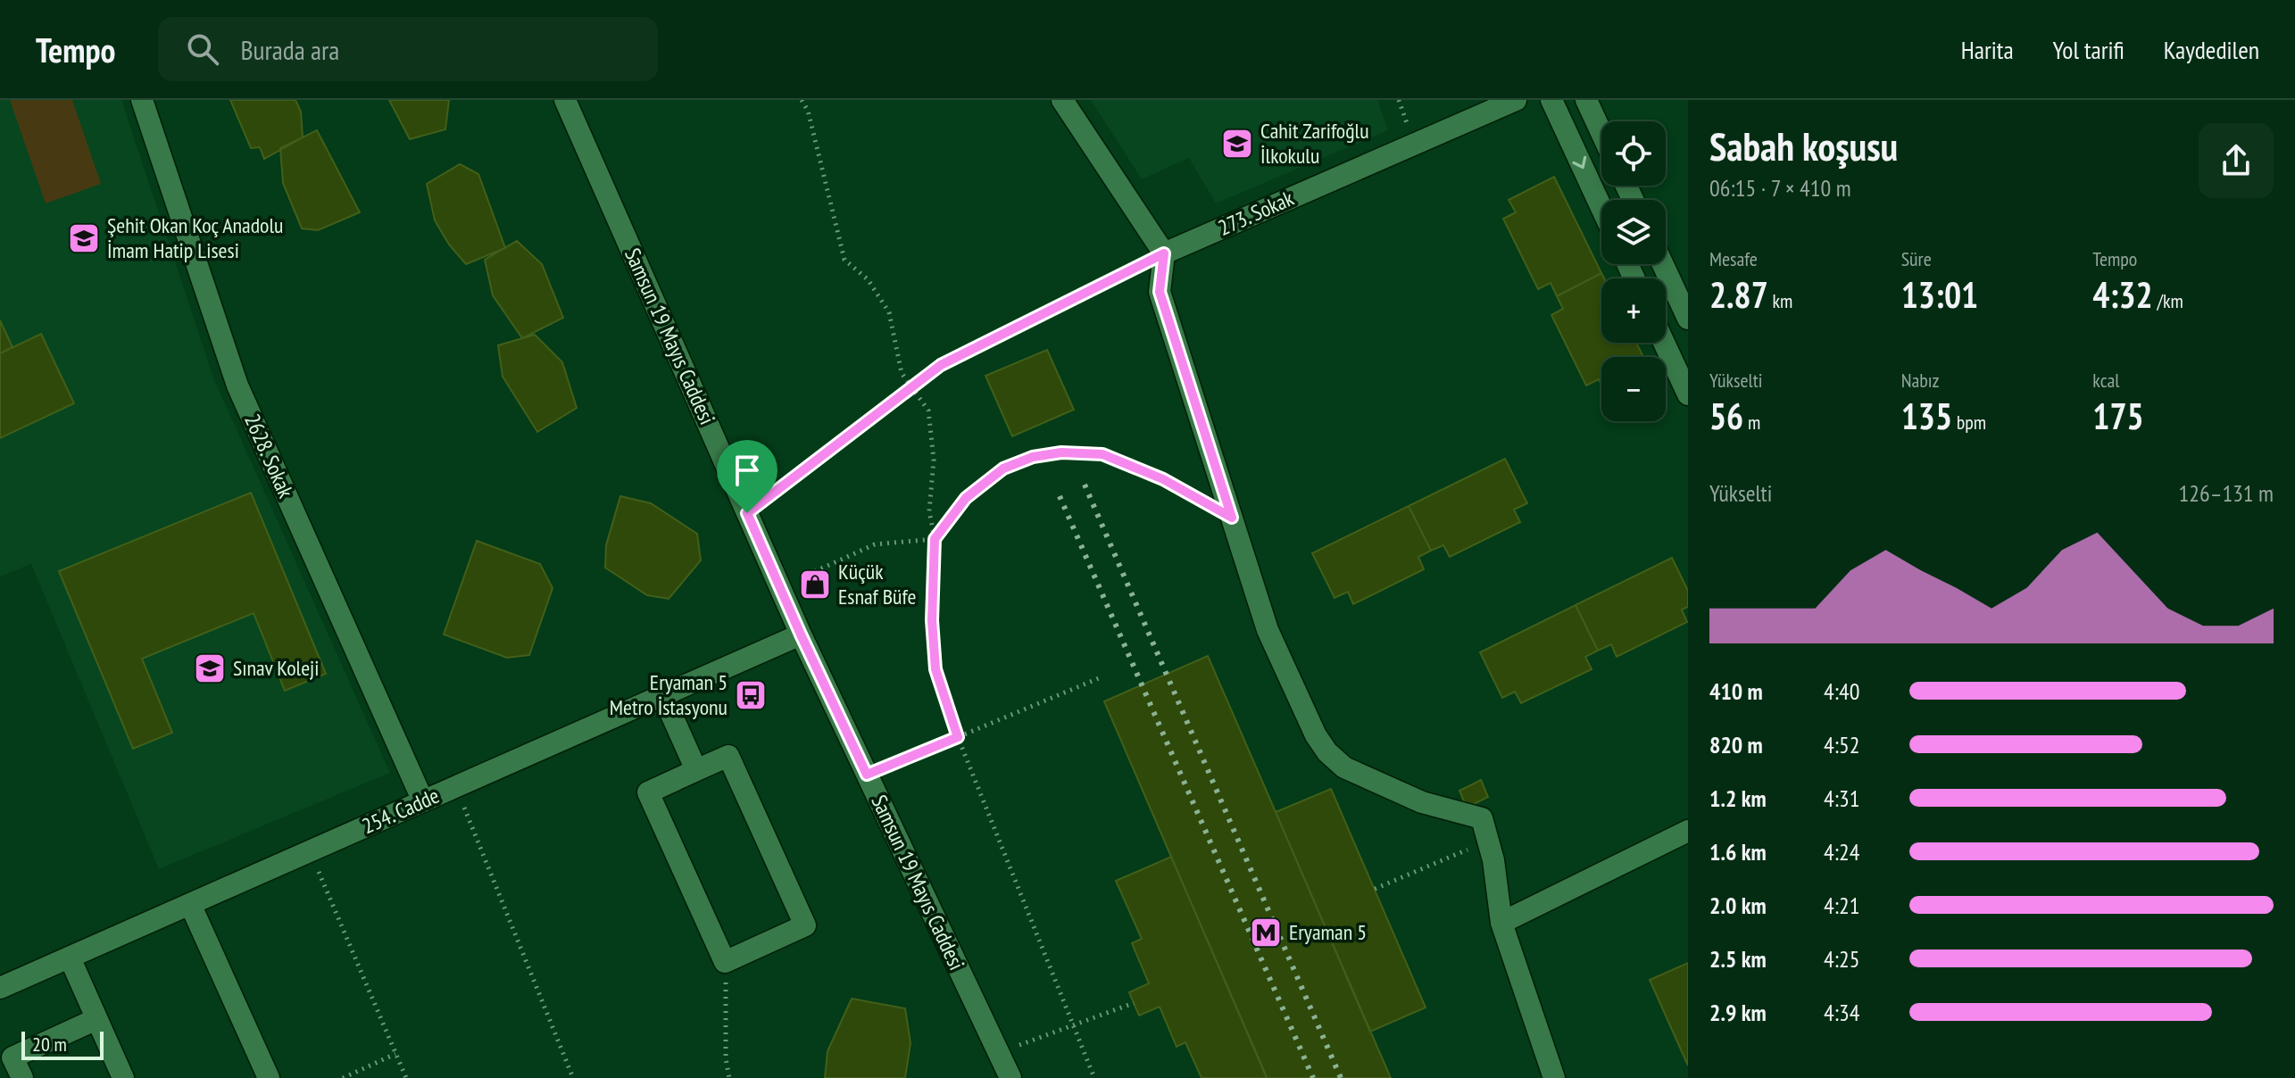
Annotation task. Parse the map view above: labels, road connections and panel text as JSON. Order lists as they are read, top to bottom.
{
  "streets": {
    "street": [
      "273. Sokak",
      "Samsun 19 Mayıs Caddesi",
      "2628. Sokak",
      "254. Cadde"
    ]
  },
  "crossings": [
    ["Samsun 19 Mayıs Caddesi", "254. Cadde"],
    ["2628. Sokak", "254. Cadde"]
  ],
  "places": {
    "school or university": ["Cahit Zarifoğlu İlkokulu", "Şehit Okan Koç Anadolu İmam Hatip Lisesi", "Sınav Koleji"],
    "shop": ["Küçük Esnaf Büfe"],
    "bus stop": ["Eryaman 5 Metro İstasyonu"],
    "metro station": ["Eryaman 5"]
  },
  "scale_bar": "20 m",
  "page": {
    "header": "Tempo",
    "search": "Burada ara",
    "nav": ["Harita", "Yol tarifi", "Kaydedilen"],
    "heading": ["Sabah koşusu", "06:15 · 7 × 410 m"],
    "map_buttons": ["+", "−"],
    "stats": [
      ["Mesafe", "2.87 km"],
      ["Süre", "13:01"],
      ["Tempo", "4:32 /km"],
      ["Yükselti", "56 m"],
      ["Nabız", "135 bpm"],
      ["kcal", "175"]
    ],
    "chart": ["Yükselti", "126–131 m"],
    "list": [
      {
        "name": "410 m",
        "note": "4:40"
      },
      {
        "name": "820 m",
        "note": "4:52"
      },
      {
        "name": "1.2 km",
        "note": "4:31"
      },
      {
        "name": "1.6 km",
        "note": "4:24"
      },
      {
        "name": "2.0 km",
        "note": "4:21"
      },
      {
        "name": "2.5 km",
        "note": "4:25"
      },
      {
        "name": "2.9 km",
        "note": "4:34"
      }
    ],
    "scale": "20 m"
  }
}
